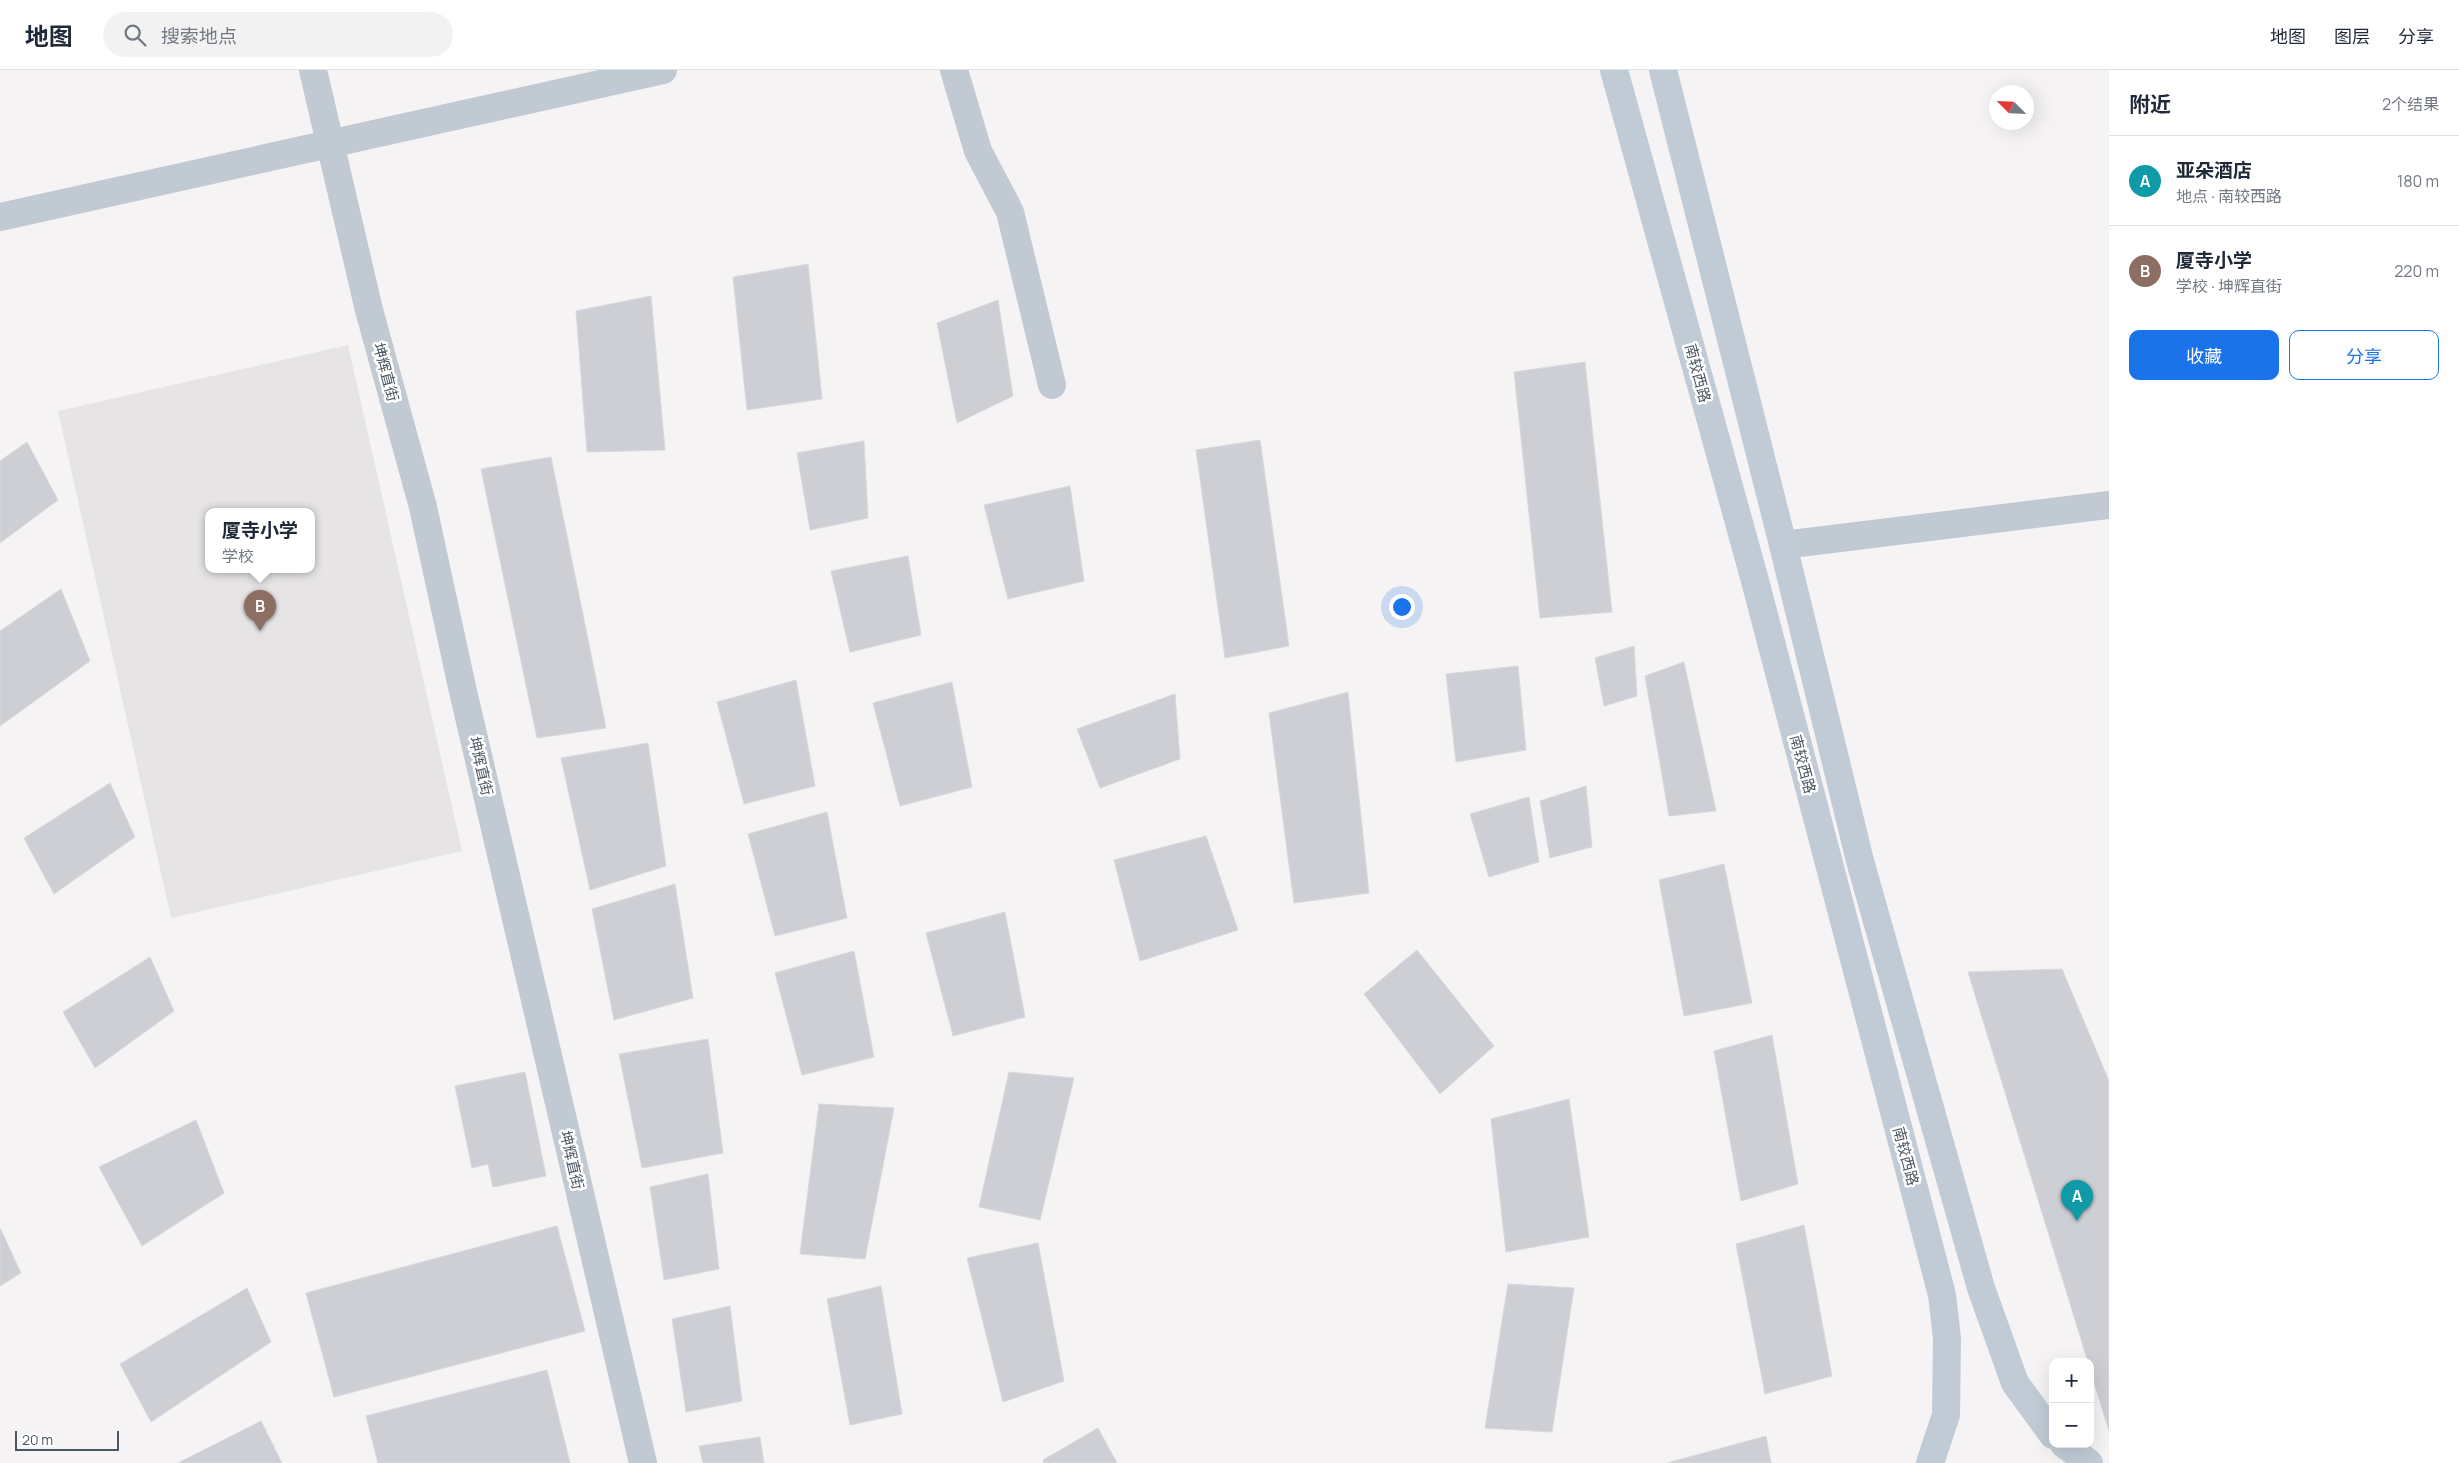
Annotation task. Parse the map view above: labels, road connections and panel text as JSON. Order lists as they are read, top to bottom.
{
  "streets": {
    "main road": ["南较西路"],
    "street": ["坤辉直街"]
  },
  "scale_bar": "20 m",
  "north": "top left",
  "page": {
    "header": "地图",
    "search": "搜索地点",
    "nav": ["地图", "图层", "分享"],
    "heading": ["附近", "2个结果"],
    "list": [
      {
        "mark": "A",
        "name": "亚朵酒店",
        "note": "地点 · 南较西路",
        "value": "180 m"
      },
      {
        "mark": "B",
        "name": "厦寺小学",
        "note": "学校 · 坤辉直街",
        "value": "220 m"
      }
    ],
    "buttons": ["收藏", "分享"],
    "popup": ["厦寺小学", "学校"],
    "pins": ["B", "A"],
    "map_buttons": ["+", "−"],
    "scale": "20 m"
  }
}
